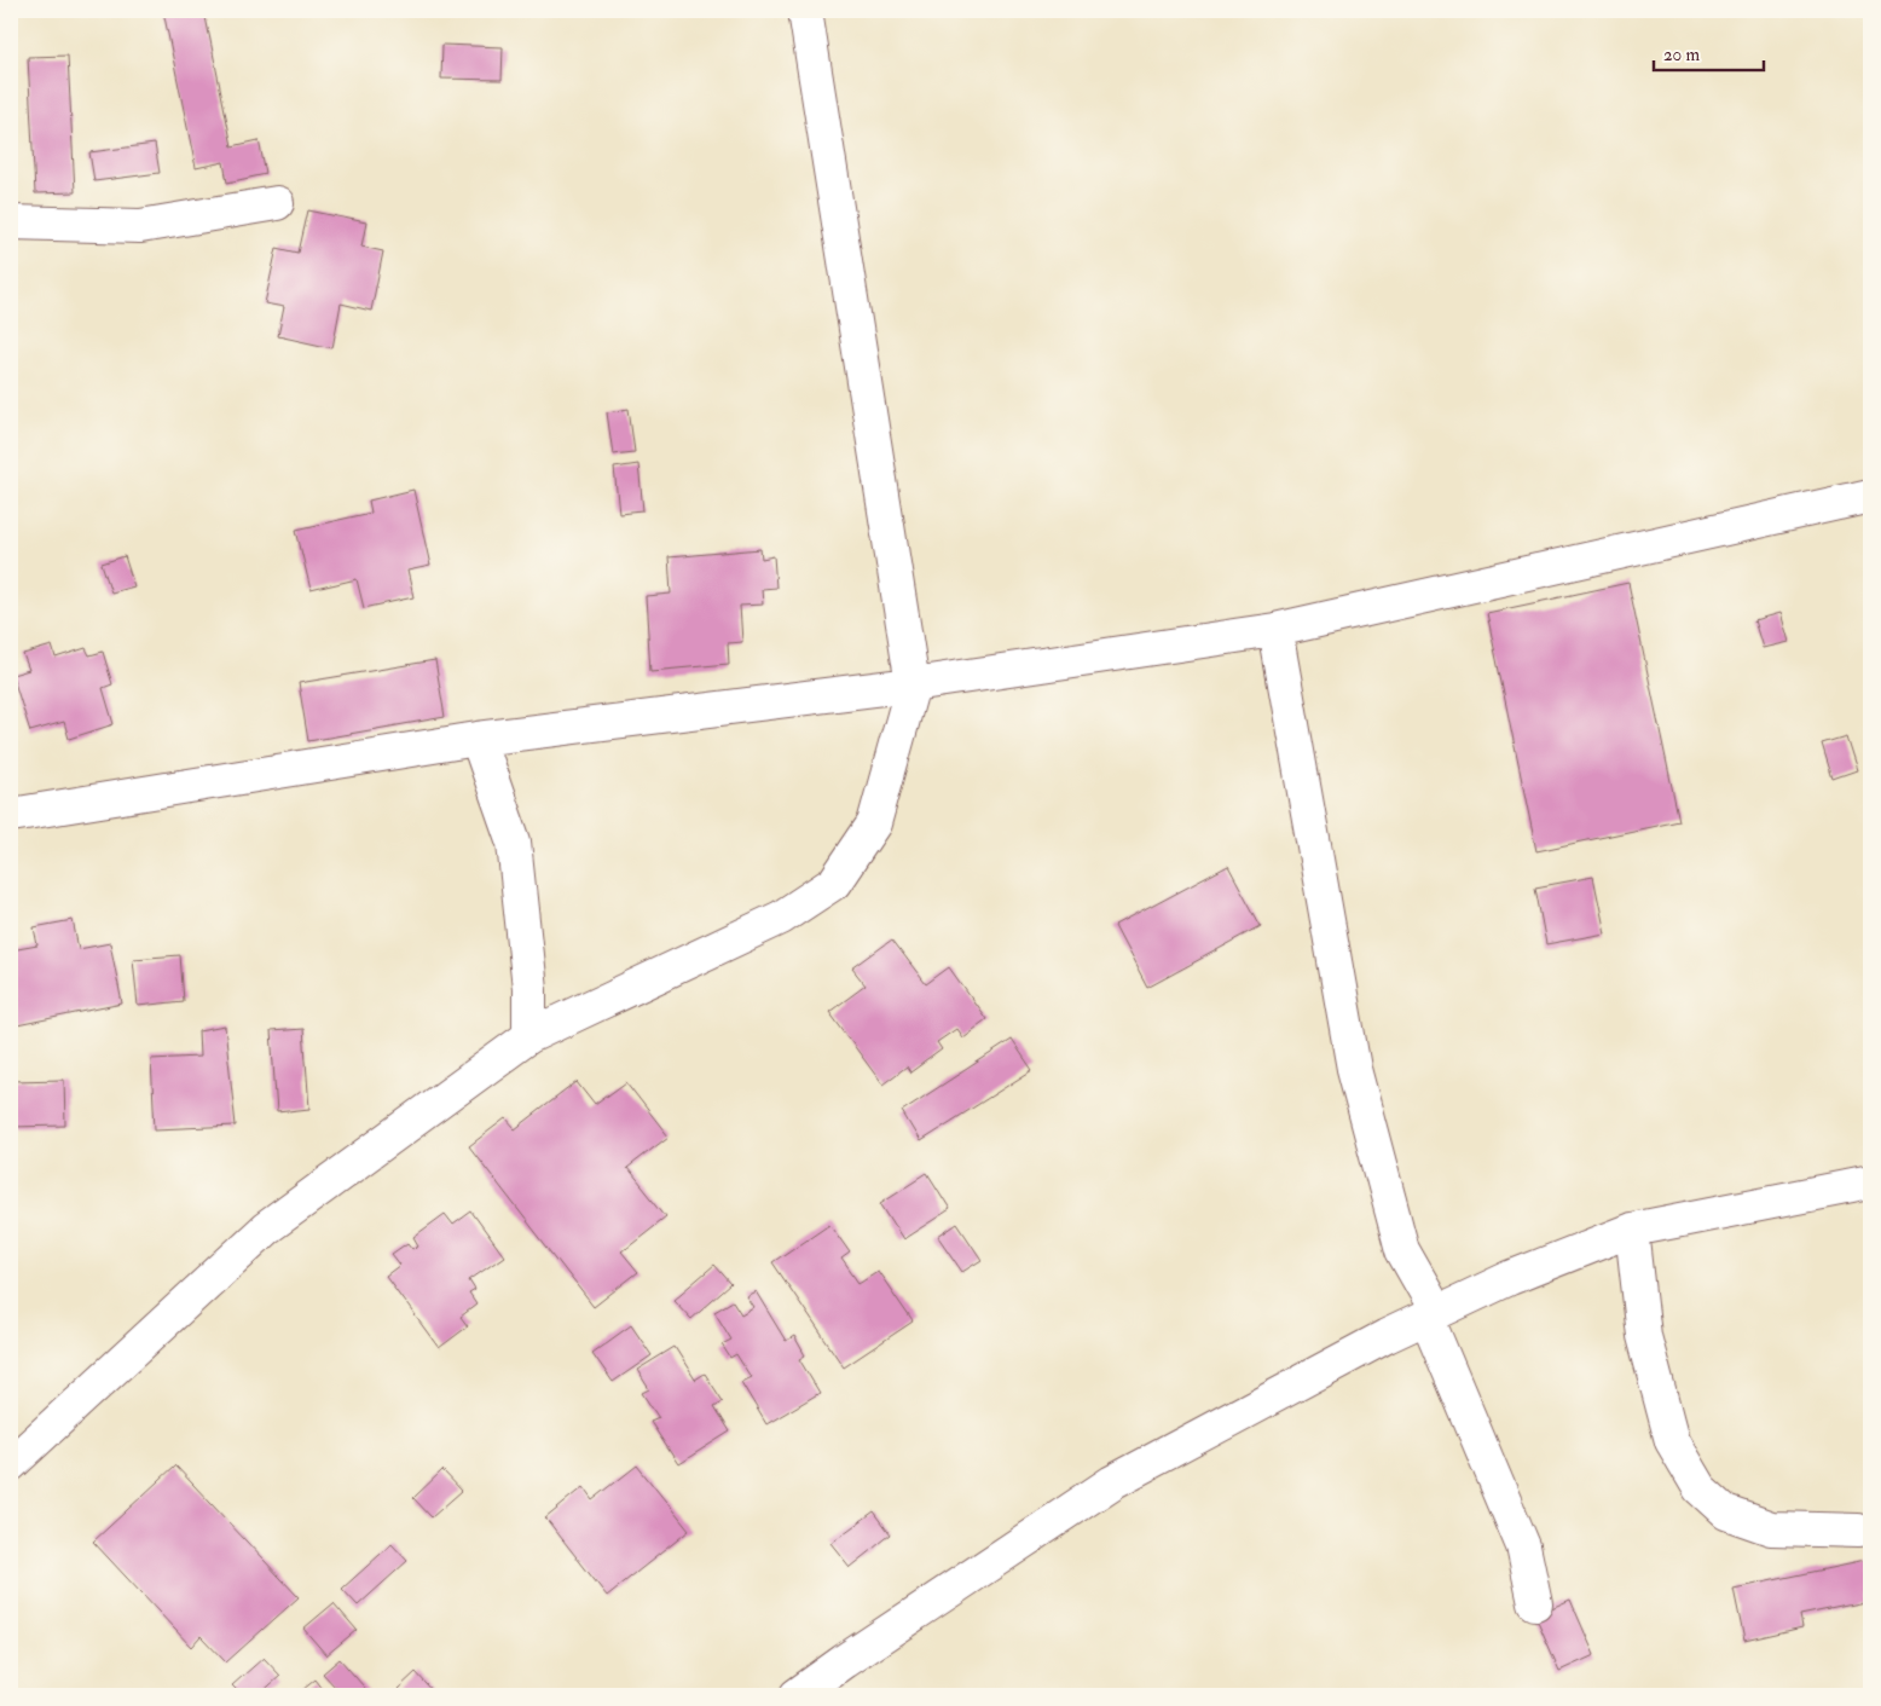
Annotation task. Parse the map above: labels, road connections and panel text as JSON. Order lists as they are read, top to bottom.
{
  "scale_bar": "20 m"
}
